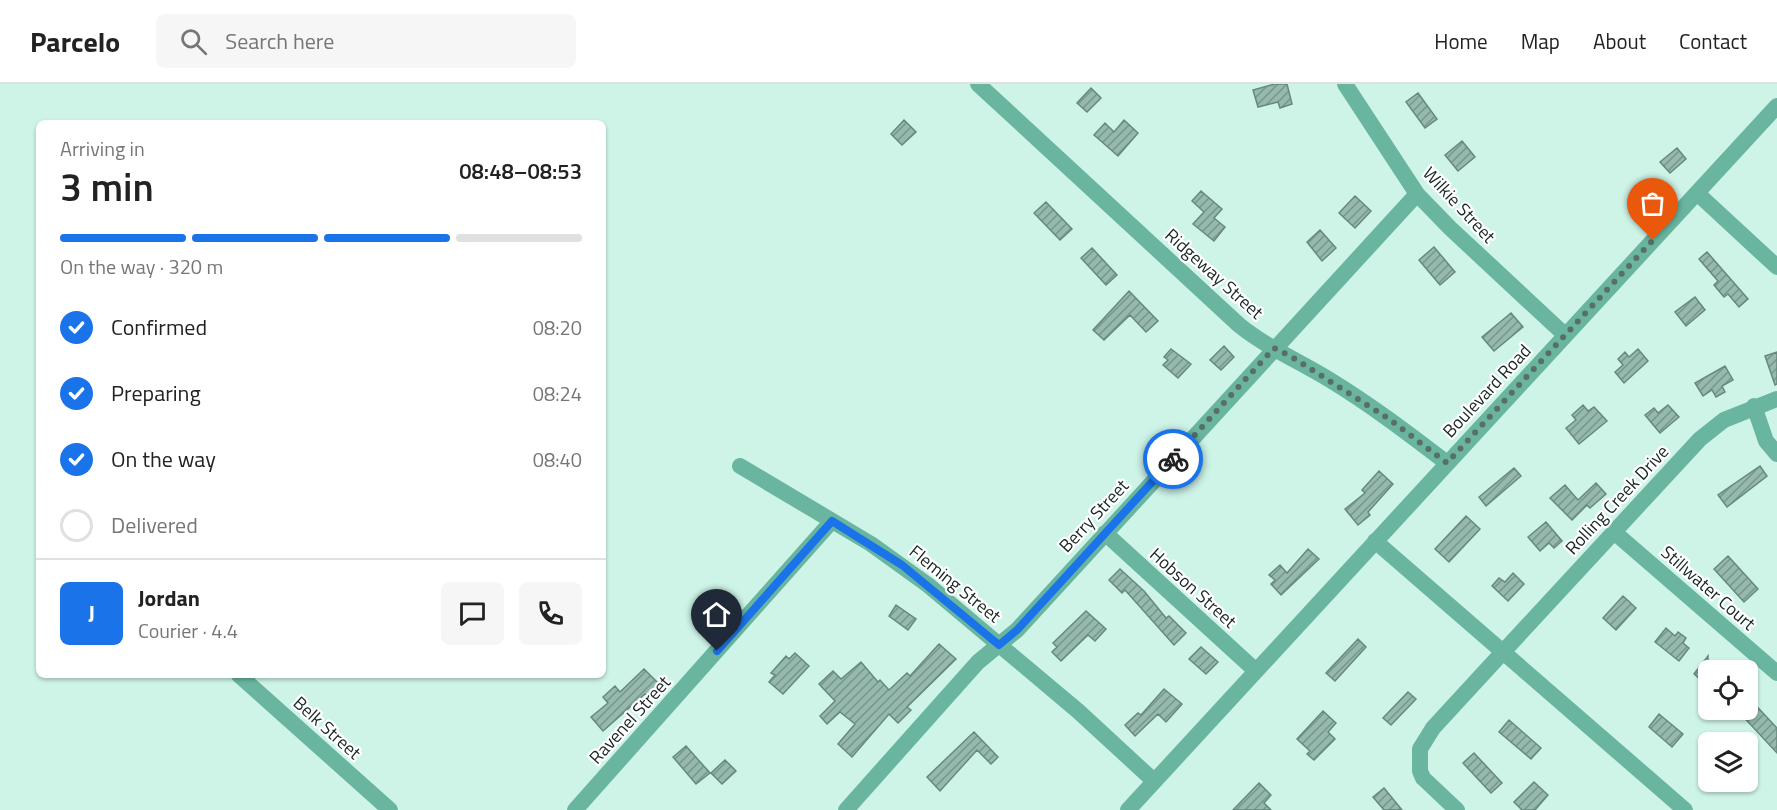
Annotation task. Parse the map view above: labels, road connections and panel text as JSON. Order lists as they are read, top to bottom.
{
  "streets": {
    "street": [
      "Wilkie Street",
      "Ridgeway Street",
      "Boulevard Road",
      "Rolling Creek Drive",
      "Berry Street",
      "Fleming Street",
      "Hobson Street",
      "Stillwater Court",
      "Ravenel Street",
      "Belk Street"
    ]
  },
  "crossings": [
    ["Wilkie Street", "Boulevard Road"],
    ["Wilkie Street", "Berry Street"],
    ["Ridgeway Street", "Boulevard Road"],
    ["Ridgeway Street", "Berry Street"],
    ["Boulevard Road", "Fleming Street"],
    ["Boulevard Road", "Hobson Street"],
    ["Rolling Creek Drive", "Stillwater Court"],
    ["Berry Street", "Fleming Street"],
    ["Berry Street", "Hobson Street"],
    ["Fleming Street", "Ravenel Street"]
  ],
  "page": {
    "header": "Parcelo",
    "search": "Search here",
    "nav": [
      "Home",
      "Map",
      "About",
      "Contact"
    ],
    "heading": ["3 min", "Arriving in", "08:48–08:53"],
    "panel": ["Jordan", "Courier · 4.4"],
    "bar": "On the way · 320 m",
    "list": [
      ["Confirmed", "08:20"],
      ["Preparing", "08:24"],
      ["On the way", "08:40"],
      "Delivered"
    ],
    "round": "J"
  }
}
